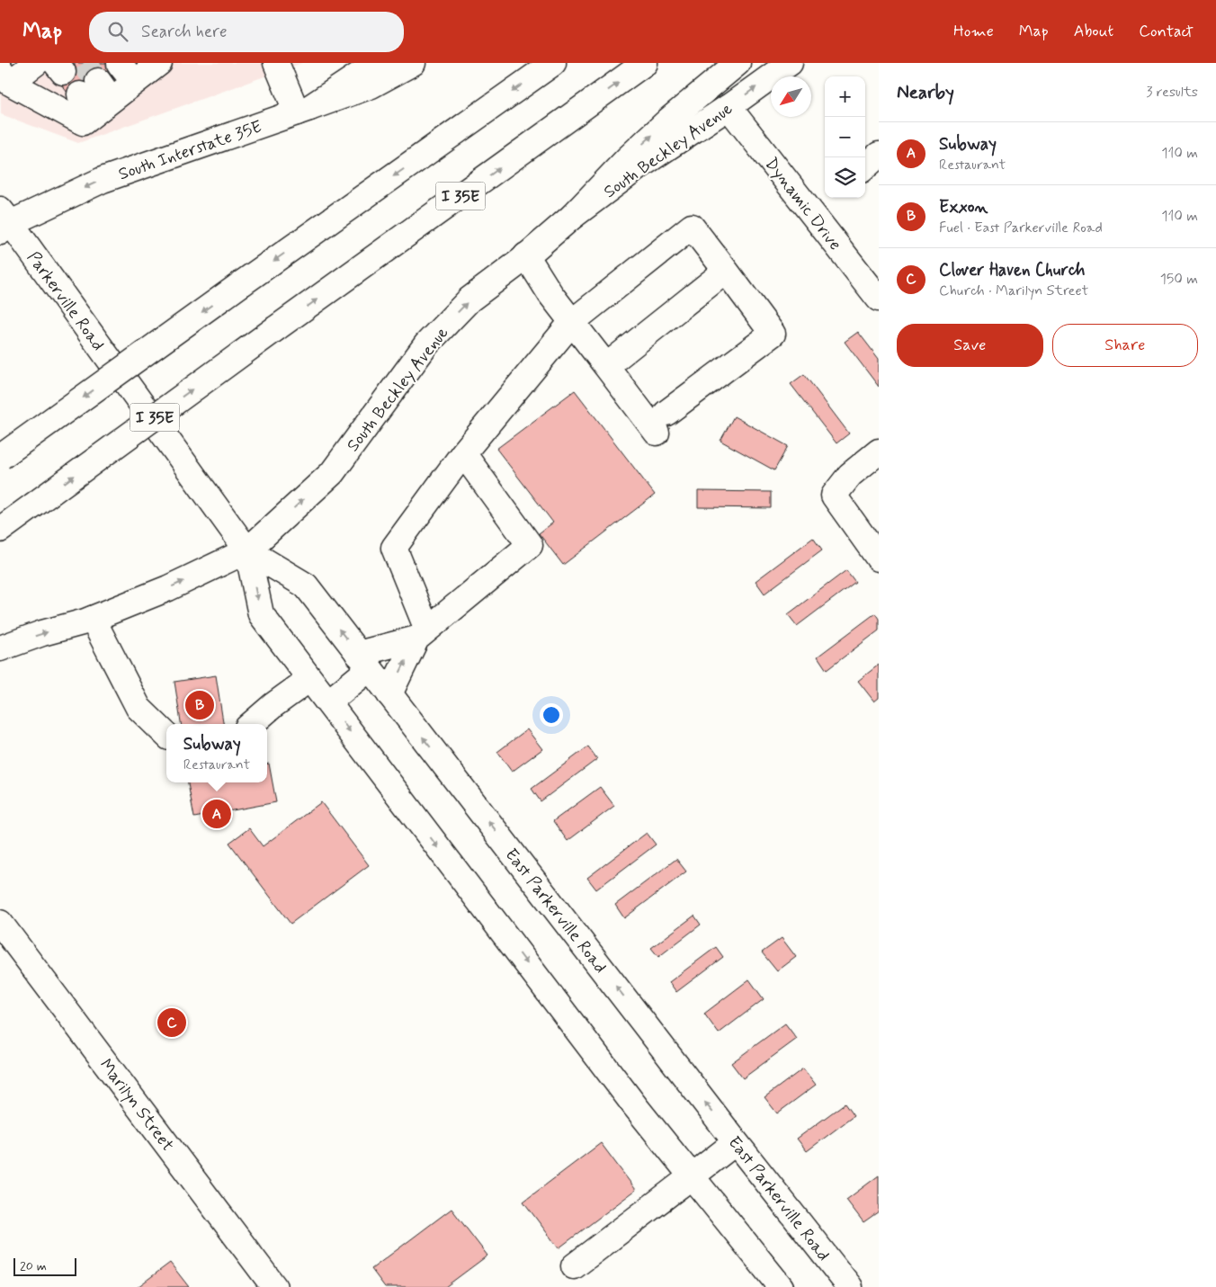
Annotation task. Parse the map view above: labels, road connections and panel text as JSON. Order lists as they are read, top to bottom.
{
  "streets": {
    "main road": [
      "South Interstate 35E",
      "South Beckley Avenue",
      "I 35E",
      "Dynamic Drive",
      "Parkerville Road",
      "East Parkerville Road",
      "Marilyn Street"
    ]
  },
  "crossings": [
    ["South Interstate 35E", "Parkerville Road"],
    ["South Beckley Avenue", "Dynamic Drive"],
    ["South Beckley Avenue", "East Parkerville Road"],
    ["Parkerville Road", "East Parkerville Road"]
  ],
  "scale_bar": "20 m",
  "north": "bottom left",
  "page": {
    "header": "Map",
    "search": "Search here",
    "nav": [
      "Home",
      "Map",
      "About",
      "Contact"
    ],
    "heading": ["Nearby", "3 results"],
    "map_buttons": ["+", "−"],
    "list": [
      {
        "mark": "A",
        "name": "Subway",
        "note": "Restaurant",
        "value": "110 m"
      },
      {
        "mark": "B",
        "name": "Exxon",
        "note": "Fuel · East Parkerville Road",
        "value": "110 m"
      },
      {
        "mark": "C",
        "name": "Clover Haven Church",
        "note": "Church · Marilyn Street",
        "value": "150 m"
      }
    ],
    "buttons": ["Save", "Share"],
    "pins": ["B", "A", "C"],
    "popup": ["Subway", "Restaurant"],
    "scale": "20 m"
  }
}
